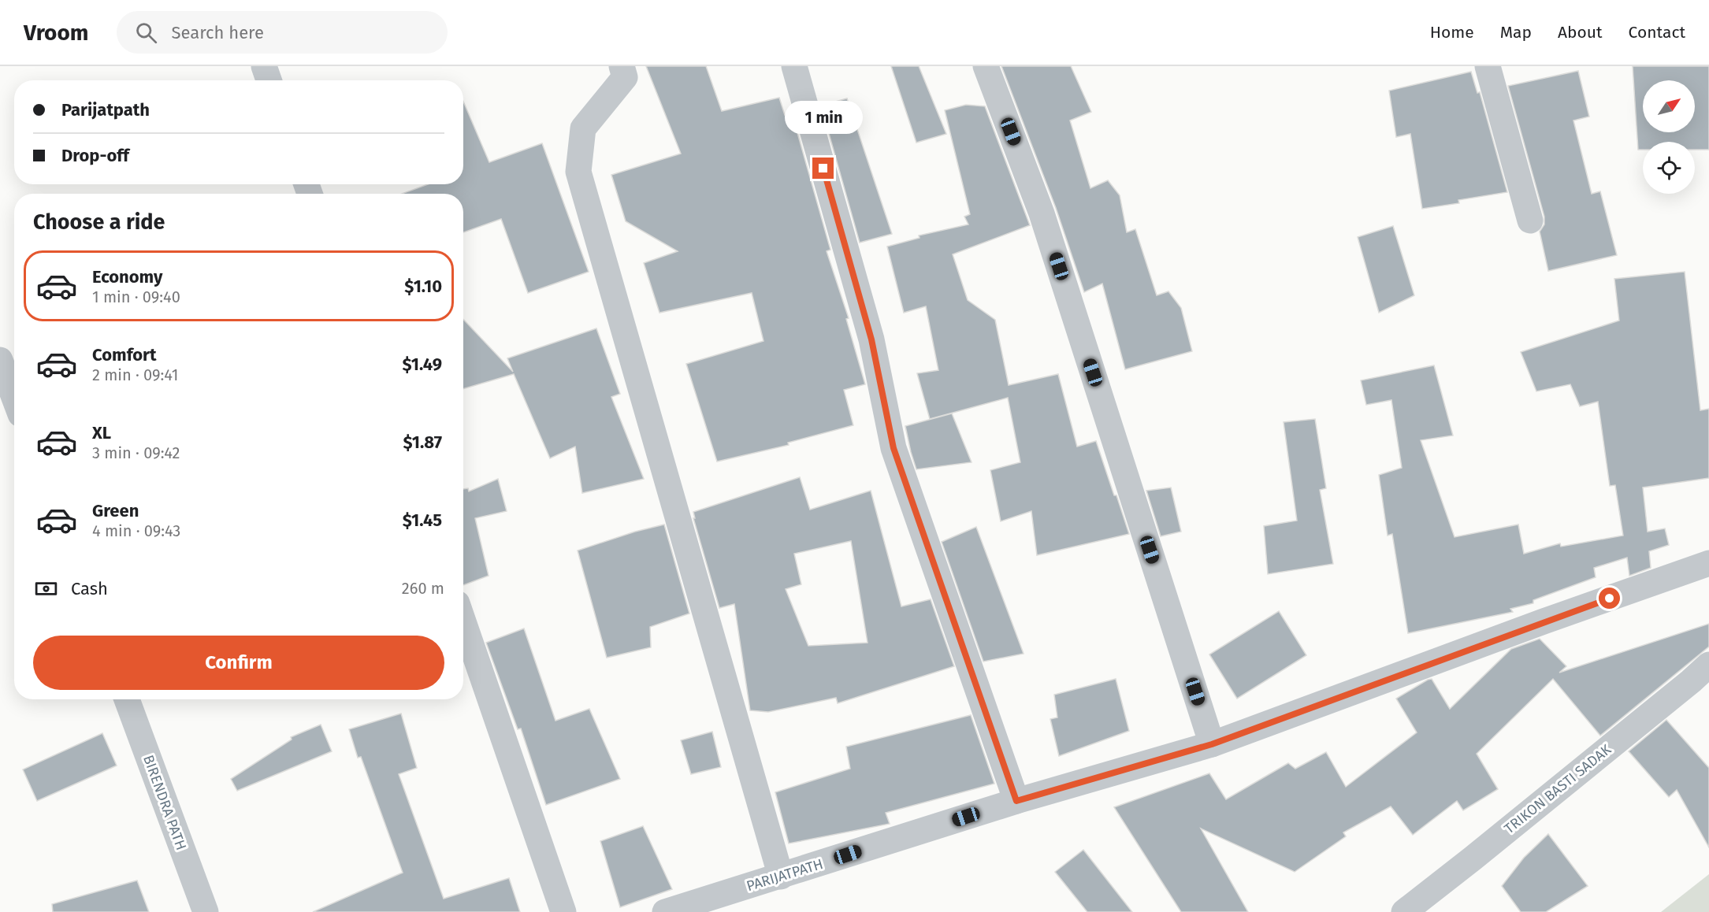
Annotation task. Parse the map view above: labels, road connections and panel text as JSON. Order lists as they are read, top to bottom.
{
  "streets": {
    "street": ["TRIKON BASTI SADAK", "BIRENDRA PATH", "PARIJATPATH"]
  },
  "north": "top right",
  "page": {
    "header": "Vroom",
    "search": "Search here",
    "nav": [
      "Home",
      "Map",
      "About",
      "Contact"
    ],
    "banner": ["Parijatpath", "Drop-off"],
    "bubble": "1 min",
    "heading": "Choose a ride",
    "list": [
      {
        "name": "Economy",
        "note": "1 min · 09:40",
        "value": "$1.10"
      },
      {
        "name": "Comfort",
        "note": "2 min · 09:41",
        "value": "$1.49"
      },
      {
        "name": "XL",
        "note": "3 min · 09:42",
        "value": "$1.87"
      },
      {
        "name": "Green",
        "note": "4 min · 09:43",
        "value": "$1.45"
      }
    ],
    "pay": ["Cash", "260 m"],
    "buttons": "Confirm"
  }
}
